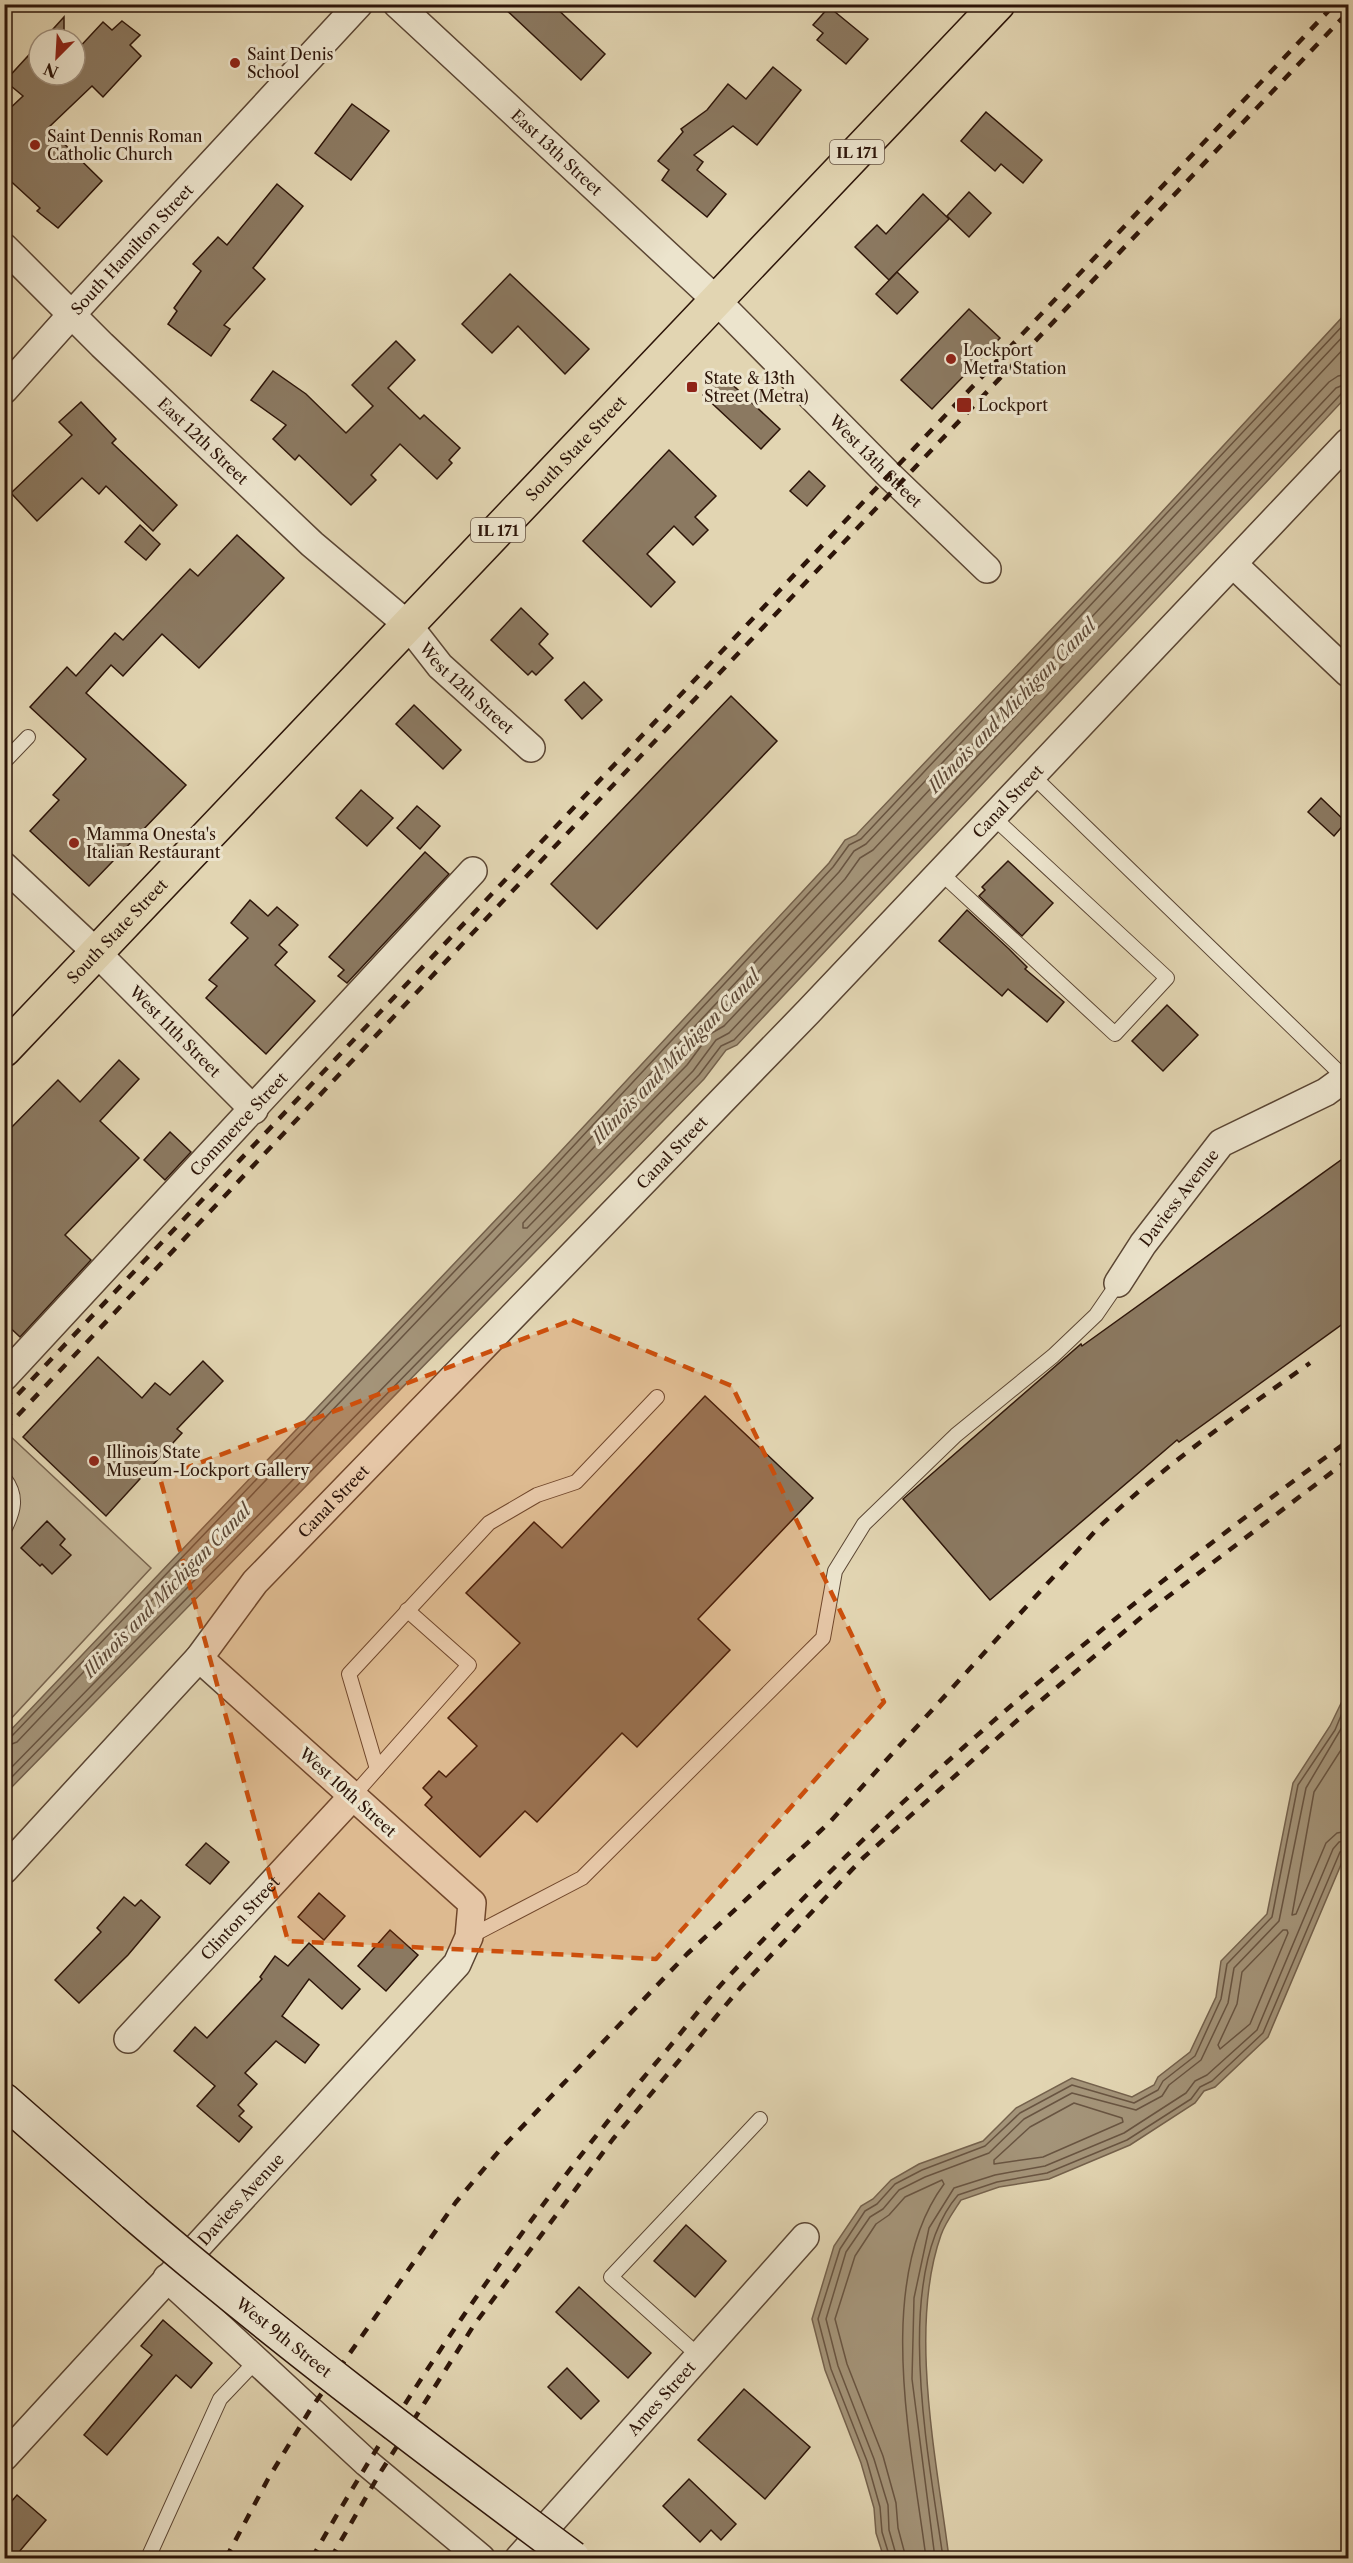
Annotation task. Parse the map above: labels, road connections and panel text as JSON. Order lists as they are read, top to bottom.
{
  "streets": {
    "main road": ["IL 171", "South State Street", "West 9th Street"],
    "street": [
      "East 13th Street",
      "South Hamilton Street",
      "East 12th Street",
      "West 13th Street",
      "West 12th Street",
      "Canal Street",
      "West 11th Street",
      "Commerce Street",
      "Daviess Avenue",
      "West 10th Street",
      "Clinton Street",
      "Ames Street"
    ]
  },
  "crossings": [
    ["East 13th Street", "South State Street"],
    ["East 13th Street", "West 13th Street"],
    ["South Hamilton Street", "East 12th Street"],
    ["East 12th Street", "South State Street"],
    ["East 12th Street", "West 12th Street"],
    ["South State Street", "West 13th Street"],
    ["South State Street", "West 12th Street"],
    ["South State Street", "West 11th Street"],
    ["Canal Street", "West 10th Street"],
    ["West 11th Street", "Commerce Street"],
    ["Daviess Avenue", "West 10th Street"],
    ["Daviess Avenue", "West 9th Street"],
    ["West 10th Street", "Clinton Street"]
  ],
  "water": ["Illinois and Michigan Canal"],
  "places": {
    "other": [
      "Saint Denis School",
      "Saint Dennis Roman Catholic Church",
      "Lockport Metra Station",
      "Mamma Onesta's Italian Restaurant",
      "Illinois State Museum-Lockport Gallery"
    ],
    "transit": ["State & 13th Street (Metra)", "Lockport"]
  },
  "north": "bottom left"
}
